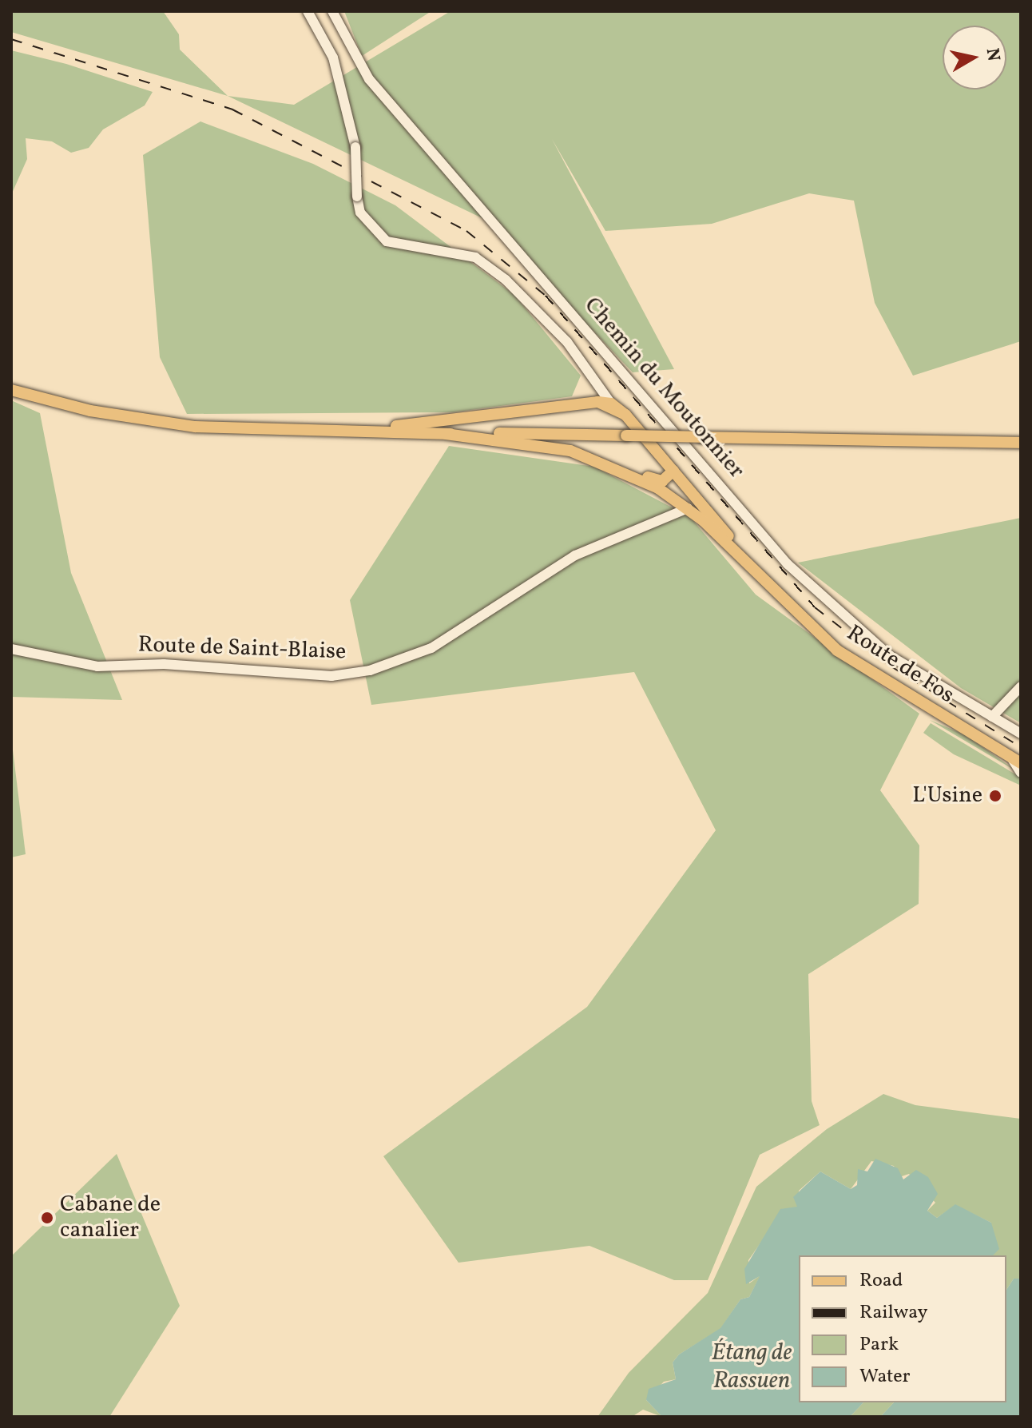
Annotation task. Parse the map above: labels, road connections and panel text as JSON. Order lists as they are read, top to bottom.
{
  "streets": {
    "main road": ["Route de Fos"],
    "street": ["Chemin du Moutonnier", "Route de Saint-Blaise"]
  },
  "water": ["Étang de Rassuen"],
  "places": ["L'Usine", "Cabane de canalier"],
  "legend": [
    "Road",
    "Railway",
    "Park",
    "Water"
  ],
  "north": "right"
}
